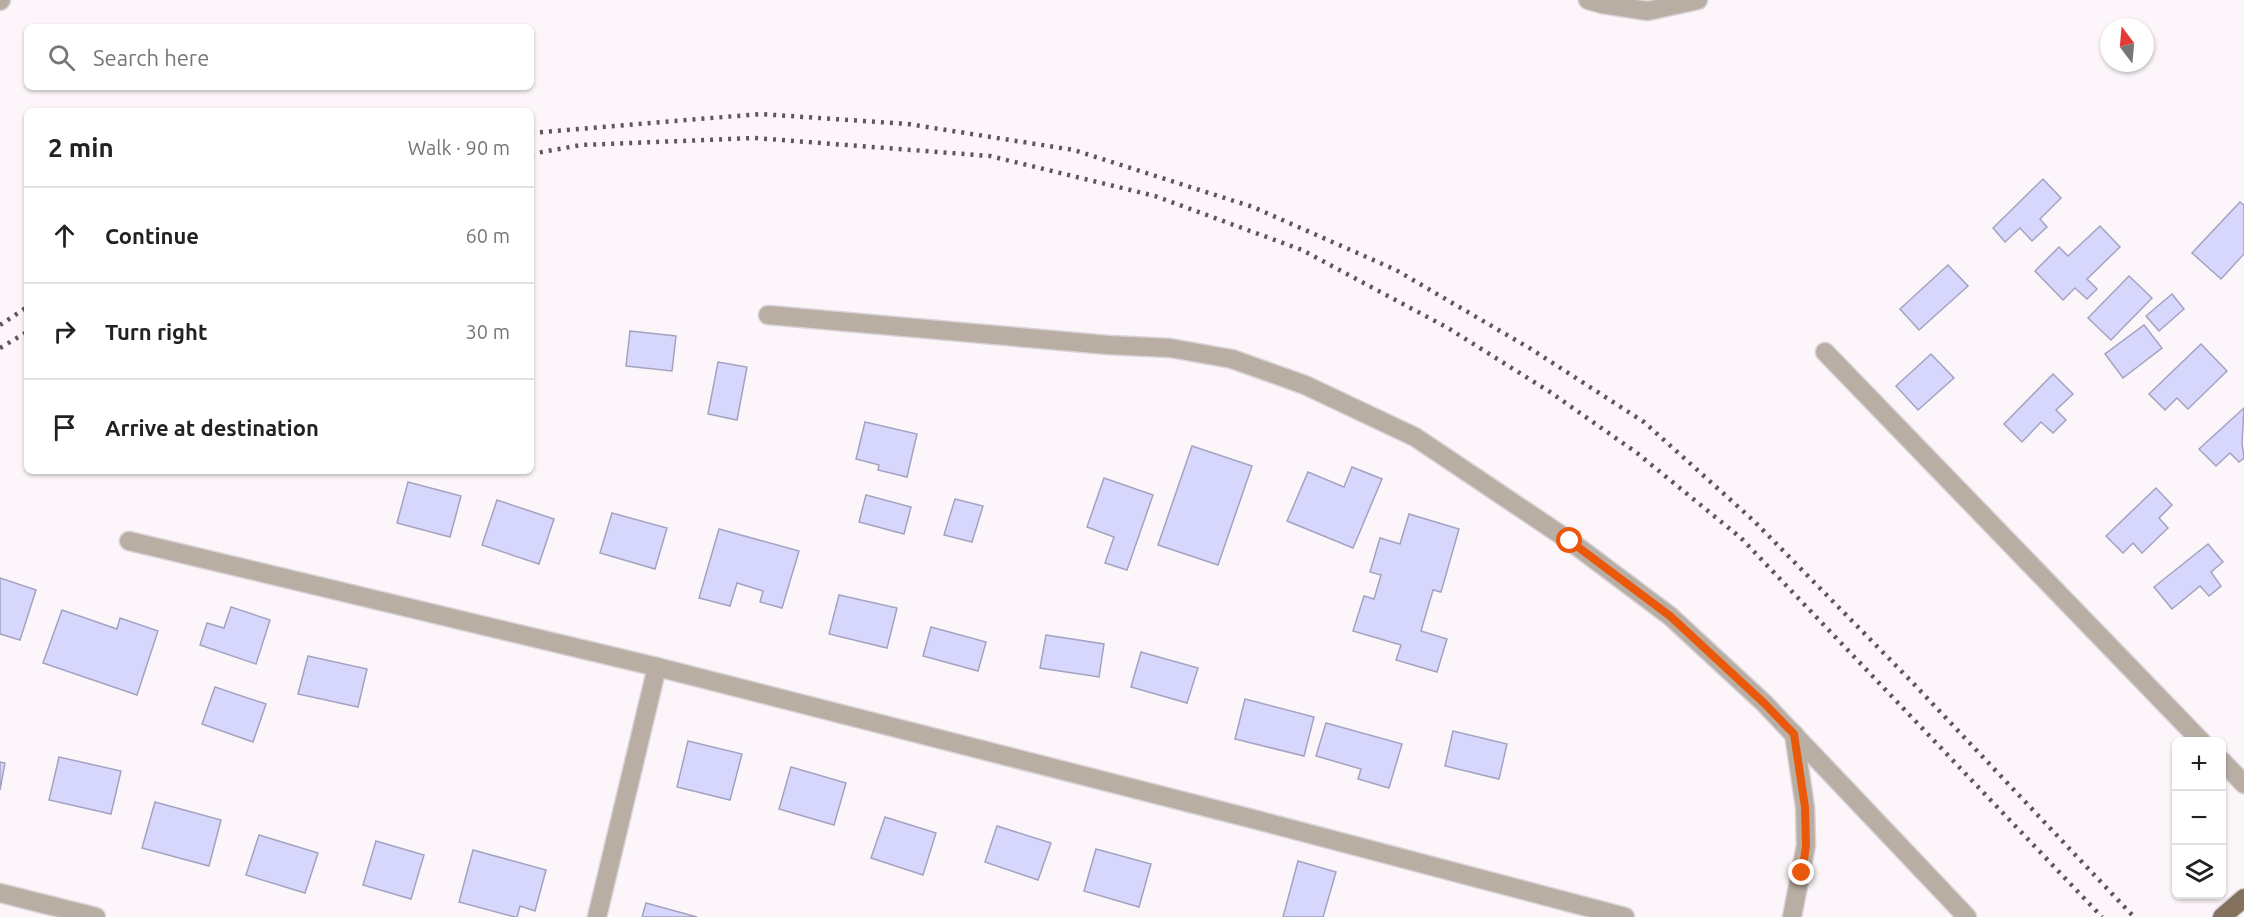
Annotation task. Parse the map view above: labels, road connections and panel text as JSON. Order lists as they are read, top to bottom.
{
  "north": "top",
  "page": {
    "search": "Search here",
    "heading": ["2 min", "Walk · 90 m"],
    "list": [
      ["Continue", "60 m"],
      ["Turn right", "30 m"],
      "Arrive at destination"
    ],
    "map_buttons": ["+", "−"]
  }
}
